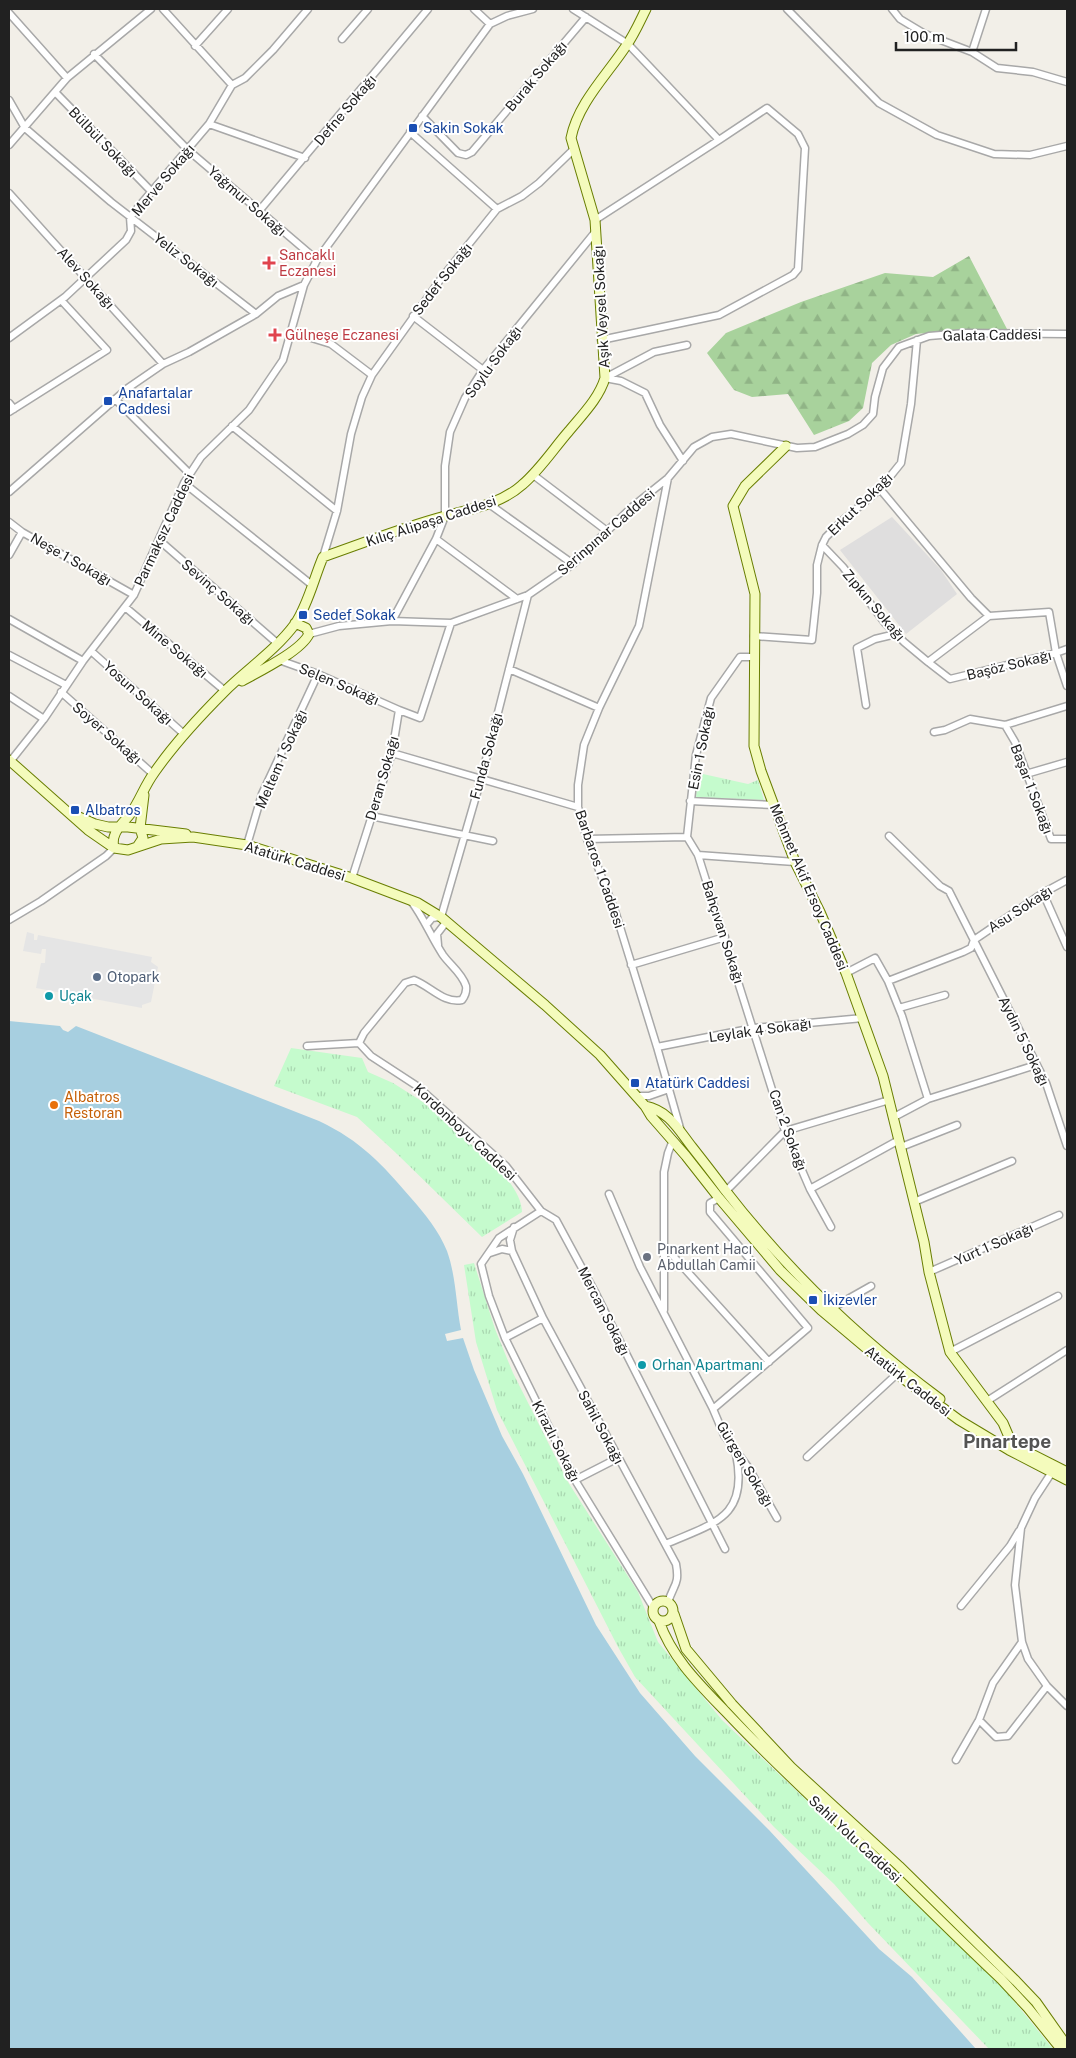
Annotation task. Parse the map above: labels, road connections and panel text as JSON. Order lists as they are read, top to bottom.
{
  "streets": {
    "street": [
      "Burak Sokağı",
      "Defne Sokağı",
      "Bülbül Sokağı",
      "Merve Sokağı",
      "Yağmur Sokağı",
      "Yeliz Sokağı",
      "Alev Sokağı",
      "Sedef Sokağı",
      "Aşık Veysel Sokağı",
      "Galata Caddesi",
      "Soylu Sokağı",
      "Erkut Sokağı",
      "Kılıç Alipaşa Caddesi",
      "Parmaksız Caddesi",
      "Serinpınar Caddesi",
      "Neşe 1 Sokağı",
      "Sevinç Sokağı",
      "Zıpkın Sokağı",
      "Mine Sokağı",
      "Başöz Sokağı",
      "Selen Sokağı",
      "Yosun Sokağı",
      "Soyer Sokağı",
      "Esin 1 Sokağı",
      "Funda Sokağı",
      "Meltem 1 Sokağı",
      "Deran Sokağı",
      "Başar 1 Sokağı",
      "Atatürk Caddesi",
      "Barbaros 1 Caddesi",
      "Mehmet Akif Ersoy Caddesi",
      "Asu Sokağı",
      "Bahçıvan Sokağı",
      "Leylak 4 Sokağı",
      "Aydın 5 Sokağı",
      "Can 2 Sokağı",
      "Kordonboyu Caddesi",
      "Yurt 1 Sokağı",
      "Mercan Sokağı",
      "Sahil Sokağı",
      "Kirazlı Sokağı",
      "Gürgen Sokağı",
      "Sahil Yolu Caddesi"
    ]
  },
  "crossings": [
    ["Burak Sokağı", "Parmaksız Caddesi"],
    ["Defne Sokağı", "Yağmur Sokağı"],
    ["Bülbül Sokağı", "Merve Sokağı"],
    ["Merve Sokağı", "Yağmur Sokağı"],
    ["Merve Sokağı", "Yeliz Sokağı"],
    ["Merve Sokağı", "Alev Sokağı"],
    ["Yağmur Sokağı", "Parmaksız Caddesi"],
    ["Sedef Sokağı", "Aşık Veysel Sokağı"],
    ["Sedef Sokağı", "Kılıç Alipaşa Caddesi"],
    ["Sedef Sokağı", "Serinpınar Caddesi"],
    ["Aşık Veysel Sokağı", "Soylu Sokağı"],
    ["Aşık Veysel Sokağı", "Kılıç Alipaşa Caddesi"],
    ["Aşık Veysel Sokağı", "Serinpınar Caddesi"],
    ["Galata Caddesi", "Erkut Sokağı"],
    ["Soylu Sokağı", "Kılıç Alipaşa Caddesi"],
    ["Erkut Sokağı", "Zıpkın Sokağı"],
    ["Erkut Sokağı", "Mehmet Akif Ersoy Caddesi"],
    ["Parmaksız Caddesi", "Neşe 1 Sokağı"],
    ["Parmaksız Caddesi", "Sevinç Sokağı"],
    ["Parmaksız Caddesi", "Mine Sokağı"],
    ["Parmaksız Caddesi", "Yosun Sokağı"],
    ["Parmaksız Caddesi", "Soyer Sokağı"],
    ["Serinpınar Caddesi", "Funda Sokağı"],
    ["Serinpınar Caddesi", "Barbaros 1 Caddesi"],
    ["Serinpınar Caddesi", "Mehmet Akif Ersoy Caddesi"],
    ["Zıpkın Sokağı", "Başöz Sokağı"],
    ["Selen Sokağı", "Meltem 1 Sokağı"],
    ["Selen Sokağı", "Deran Sokağı"],
    ["Esin 1 Sokağı", "Mehmet Akif Ersoy Caddesi"],
    ["Esin 1 Sokağı", "Bahçıvan Sokağı"],
    ["Funda Sokağı", "Atatürk Caddesi"],
    ["Meltem 1 Sokağı", "Atatürk Caddesi"],
    ["Deran Sokağı", "Atatürk Caddesi"],
    ["Atatürk Caddesi", "Barbaros 1 Caddesi"],
    ["Atatürk Caddesi", "Mehmet Akif Ersoy Caddesi"],
    ["Barbaros 1 Caddesi", "Leylak 4 Sokağı"],
    ["Mehmet Akif Ersoy Caddesi", "Leylak 4 Sokağı"],
    ["Mehmet Akif Ersoy Caddesi", "Yurt 1 Sokağı"],
    ["Asu Sokağı", "Aydın 5 Sokağı"],
    ["Bahçıvan Sokağı", "Leylak 4 Sokağı"],
    ["Bahçıvan Sokağı", "Can 2 Sokağı"],
    ["Leylak 4 Sokağı", "Can 2 Sokağı"],
    ["Kordonboyu Caddesi", "Mercan Sokağı"],
    ["Sahil Sokağı", "Kirazlı Sokağı"],
    ["Sahil Sokağı", "Sahil Yolu Caddesi"],
    ["Kirazlı Sokağı", "Sahil Yolu Caddesi"]
  ],
  "districts": ["Pınartepe"],
  "places": {
    "transit": [
      "Sakin Sokak",
      "Anafartalar Caddesi",
      "Sedef Sokak",
      "Albatros",
      "Atatürk Caddesi",
      "İkizevler"
    ],
    "health": ["Sancaklı Eczanesi", "Gülneşe Eczanesi"],
    "other": [
      "Otopark",
      "Uçak",
      "Albatros Restoran",
      "Pınarkent Hacı Abdullah Camii",
      "Orhan Apartmanı"
    ]
  },
  "scale_bar": "100 m"
}
